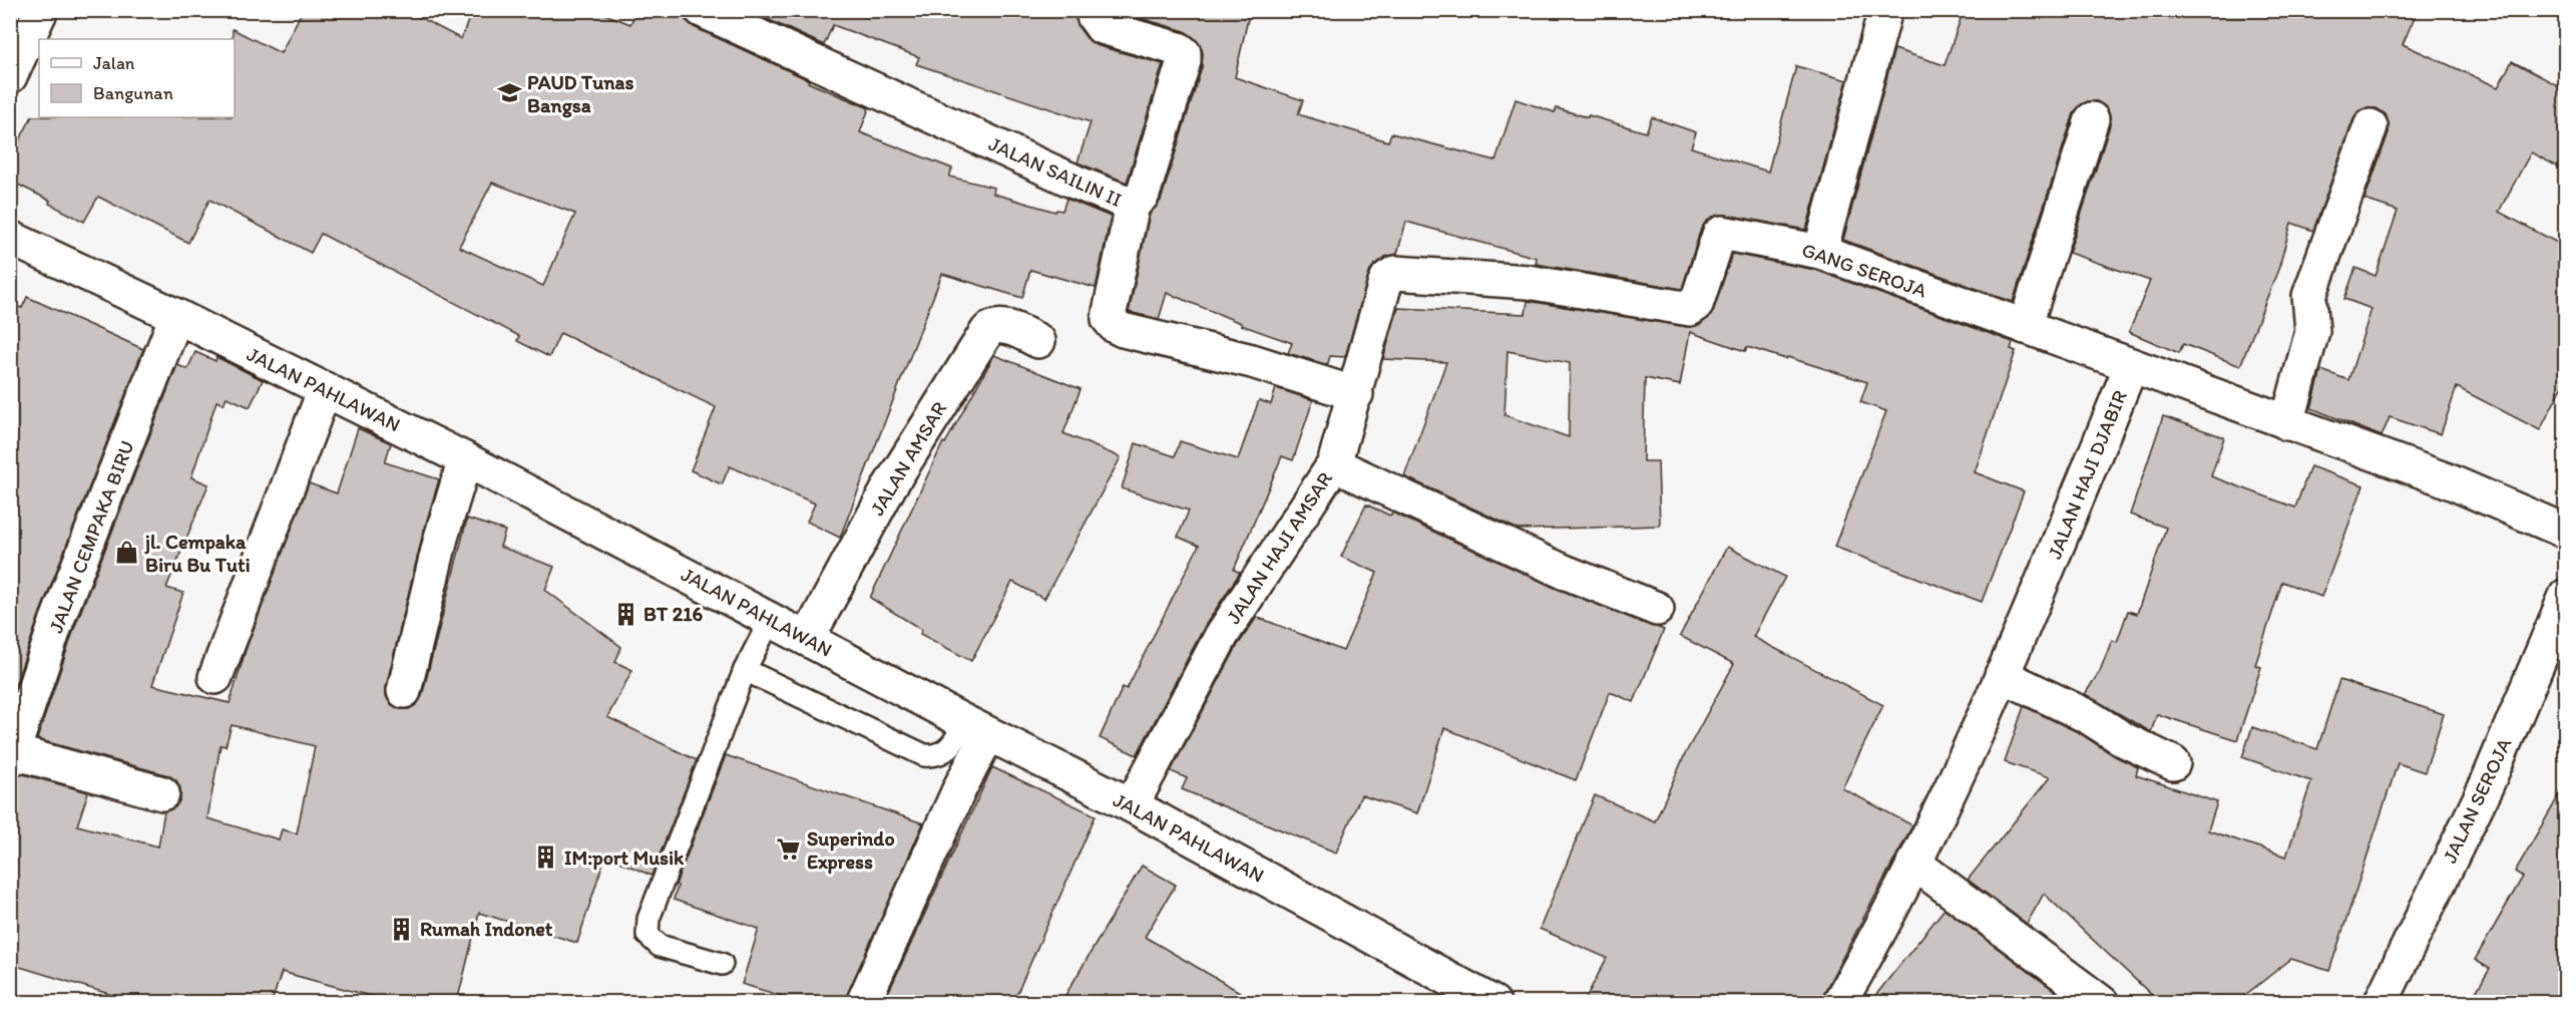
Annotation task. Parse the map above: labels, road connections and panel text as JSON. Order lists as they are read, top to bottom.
{
  "streets": {
    "street": [
      "JALAN SAILIN II",
      "GANG SEROJA",
      "JALAN PAHLAWAN",
      "JALAN AMSAR",
      "JALAN HAJI DJABIR",
      "JALAN CEMPAKA BIRU",
      "JALAN HAJI AMSAR",
      "JALAN SEROJA"
    ]
  },
  "crossings": [
    ["JALAN SAILIN II", "JALAN HAJI AMSAR"],
    ["GANG SEROJA", "JALAN HAJI DJABIR"],
    ["GANG SEROJA", "JALAN HAJI AMSAR"],
    ["JALAN PAHLAWAN", "JALAN AMSAR"],
    ["JALAN PAHLAWAN", "JALAN CEMPAKA BIRU"],
    ["JALAN PAHLAWAN", "JALAN HAJI AMSAR"]
  ],
  "places": {
    "school or university": ["PAUD Tunas Bangsa"],
    "shop": ["jl. Cempaka Biru Bu Tuti"],
    "building": ["BT 216", "IM:port Musik", "Rumah Indonet"],
    "supermarket": ["Superindo Express"]
  },
  "legend": ["Jalan", "Bangunan"]
}
